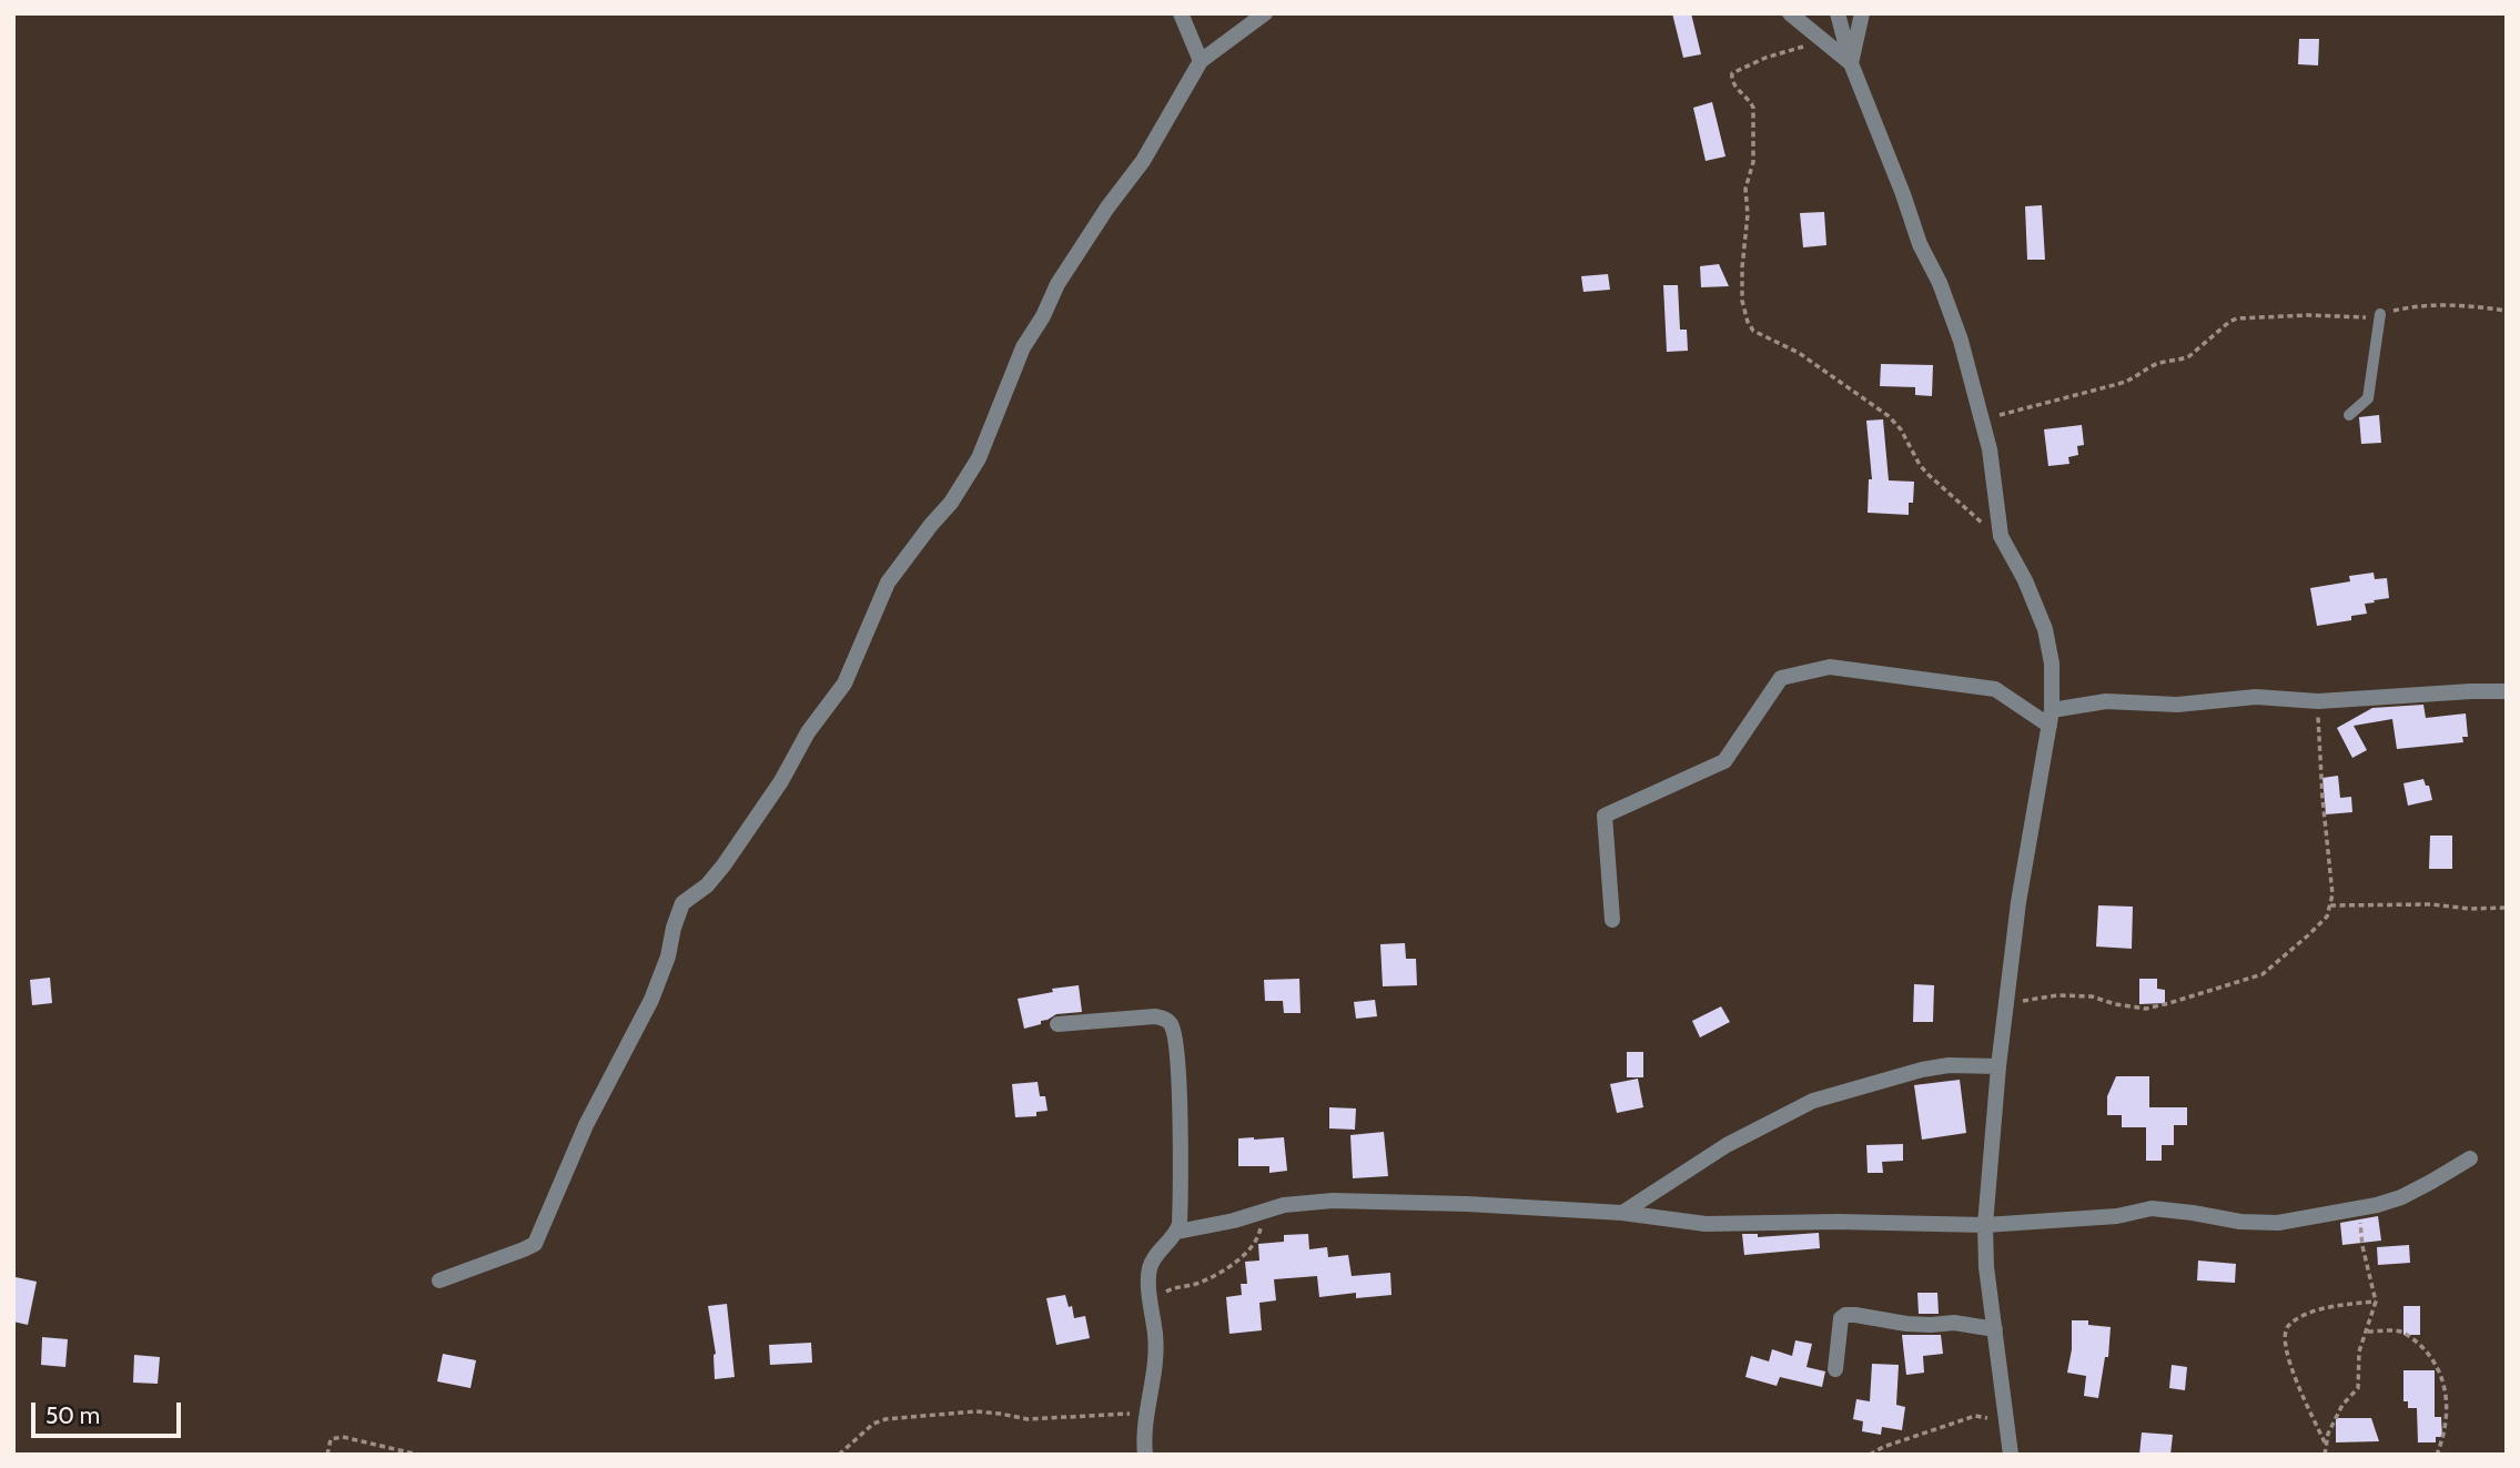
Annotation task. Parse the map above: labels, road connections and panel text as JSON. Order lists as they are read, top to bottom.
{
  "scale_bar": "50 m"
}
